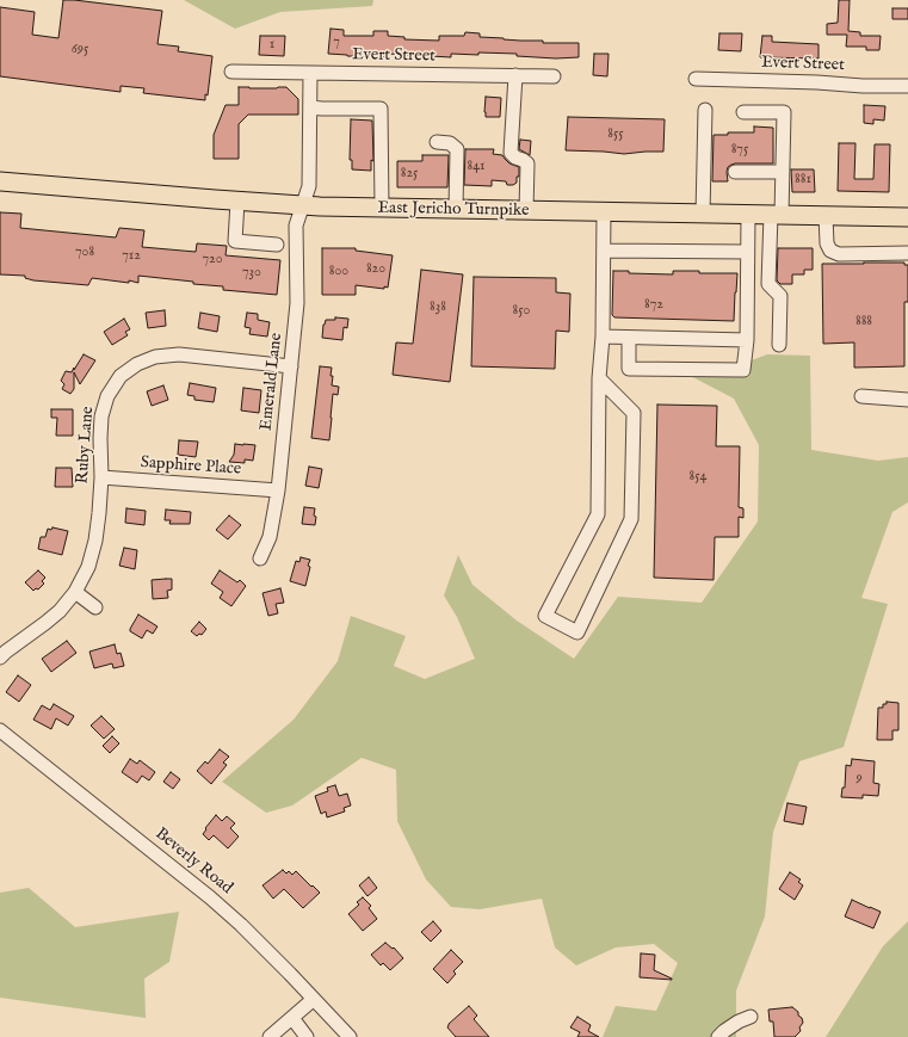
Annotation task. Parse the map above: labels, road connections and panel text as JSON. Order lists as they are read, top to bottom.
{
  "streets": {
    "main road": ["East Jericho Turnpike"],
    "street": [
      "Evert Street",
      "Emerald Lane",
      "Ruby Lane",
      "Sapphire Place",
      "Beverly Road"
    ]
  },
  "crossings": [
    ["Evert Street", "Emerald Lane"],
    ["East Jericho Turnpike", "Emerald Lane"],
    ["Emerald Lane", "Ruby Lane"],
    ["Emerald Lane", "Sapphire Place"],
    ["Ruby Lane", "Sapphire Place"]
  ],
  "house_numbers": [
    "7",
    "1",
    "695",
    "855",
    "875",
    "841",
    "825",
    "881",
    "708",
    "712",
    "720",
    "820",
    "800",
    "730",
    "872",
    "838",
    "850",
    "888",
    "854",
    "9"
  ]
}
